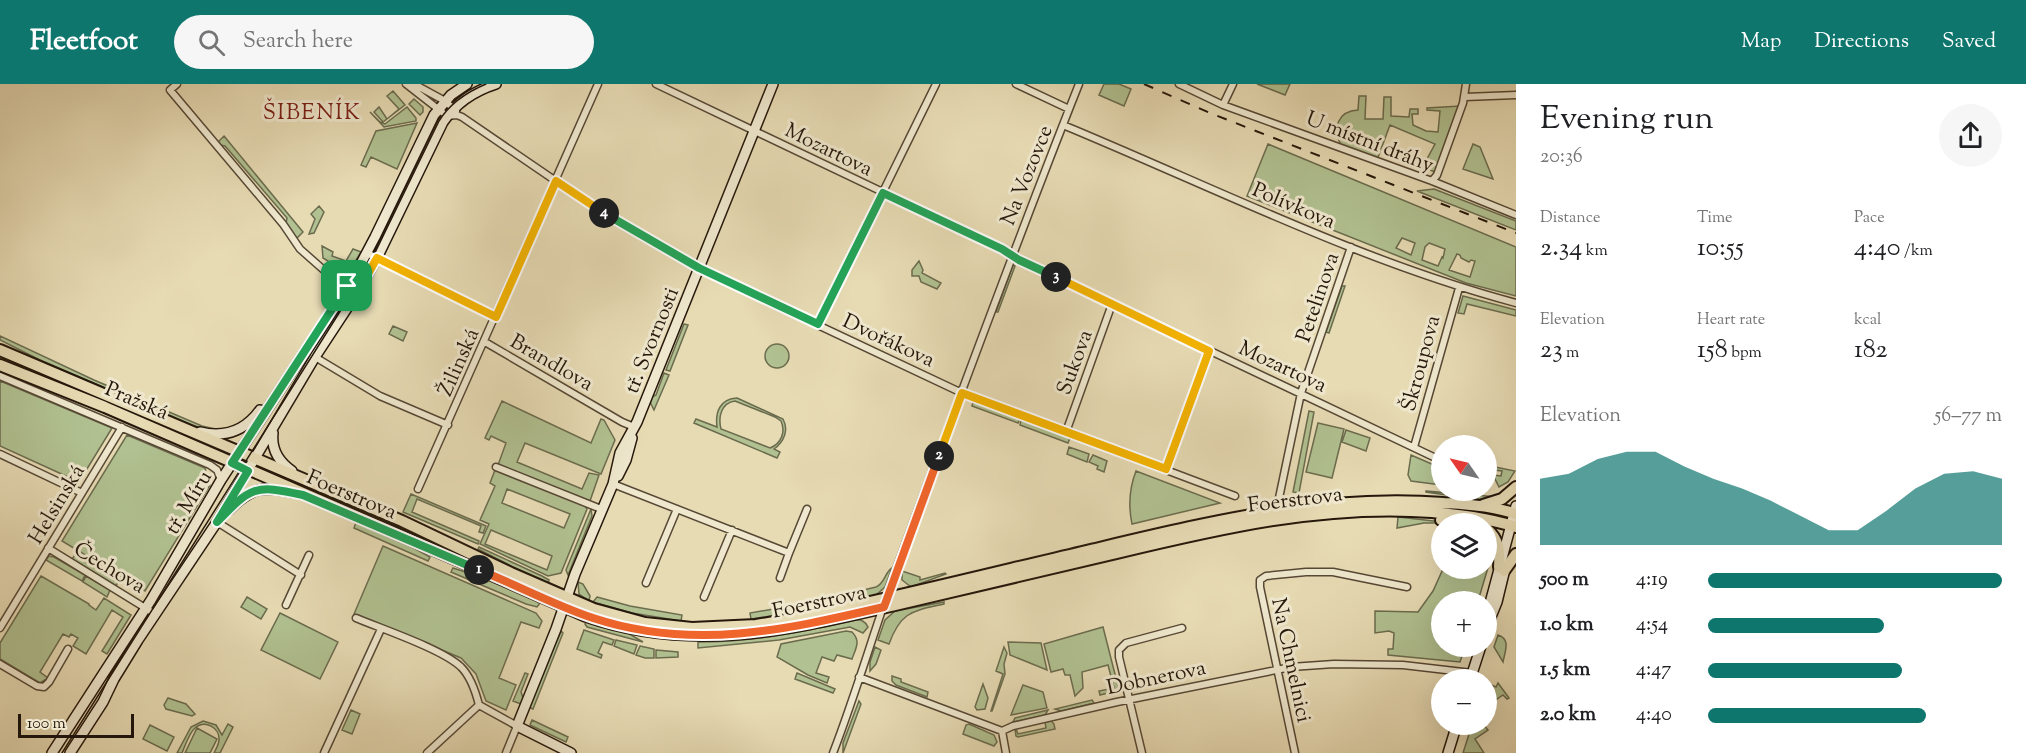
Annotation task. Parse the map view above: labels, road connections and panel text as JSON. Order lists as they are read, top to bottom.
{
  "streets": {
    "main road": [
      "tř. Svornosti",
      "Pražská",
      "Foerstrova",
      "tř. Míru"
    ],
    "street": [
      "U místní dráhy",
      "Mozartova",
      "Na Vozovce",
      "Polívkova",
      "Petelinova",
      "Dvořákova",
      "Žilinská",
      "Brandlova",
      "Sukova",
      "Škroupova",
      "Helsinská",
      "Čechova",
      "Na Chmelnici",
      "Dobnerova"
    ]
  },
  "crossings": [
    ["Mozartova", "Na Vozovce"],
    ["Mozartova", "Petelinova"],
    ["Mozartova", "tř. Svornosti"],
    ["Mozartova", "Sukova"],
    ["Mozartova", "Škroupova"],
    ["Na Vozovce", "Polívkova"],
    ["Na Vozovce", "Dvořákova"],
    ["Na Vozovce", "Foerstrova"],
    ["Polívkova", "Petelinova"],
    ["Polívkova", "Škroupova"],
    ["tř. Svornosti", "Dvořákova"],
    ["tř. Svornosti", "Brandlova"],
    ["tř. Svornosti", "Foerstrova"],
    ["Dvořákova", "Žilinská"],
    ["Dvořákova", "Sukova"],
    ["Dvořákova", "tř. Míru"],
    ["Žilinská", "Brandlova"],
    ["Pražská", "Foerstrova"],
    ["Pražská", "tř. Míru"],
    ["Pražská", "Helsinská"],
    ["Foerstrova", "tř. Míru"],
    ["tř. Míru", "Čechova"],
    ["Helsinská", "Čechova"],
    ["Na Chmelnici", "Dobnerova"]
  ],
  "districts": ["ŠIBENÍK"],
  "scale_bar": "100 m",
  "north": "top left",
  "page": {
    "header": "Fleetfoot",
    "search": "Search here",
    "nav": ["Map", "Directions", "Saved"],
    "heading": ["Evening run", "20:36"],
    "stats": [
      ["Distance", "2.34 km"],
      ["Time", "10:55"],
      ["Pace", "4:40 /km"],
      ["Elevation", "23 m"],
      ["Heart rate", "158 bpm"],
      ["kcal", "182"]
    ],
    "pins": [
      "4",
      "3",
      "2",
      "1"
    ],
    "chart": ["Elevation", "56–77 m"],
    "map_buttons": ["+", "−"],
    "list": [
      {
        "name": "500 m",
        "note": "4:19"
      },
      {
        "name": "1.0 km",
        "note": "4:54"
      },
      {
        "name": "1.5 km",
        "note": "4:47"
      },
      {
        "name": "2.0 km",
        "note": "4:40"
      }
    ],
    "scale": "100 m"
  }
}
